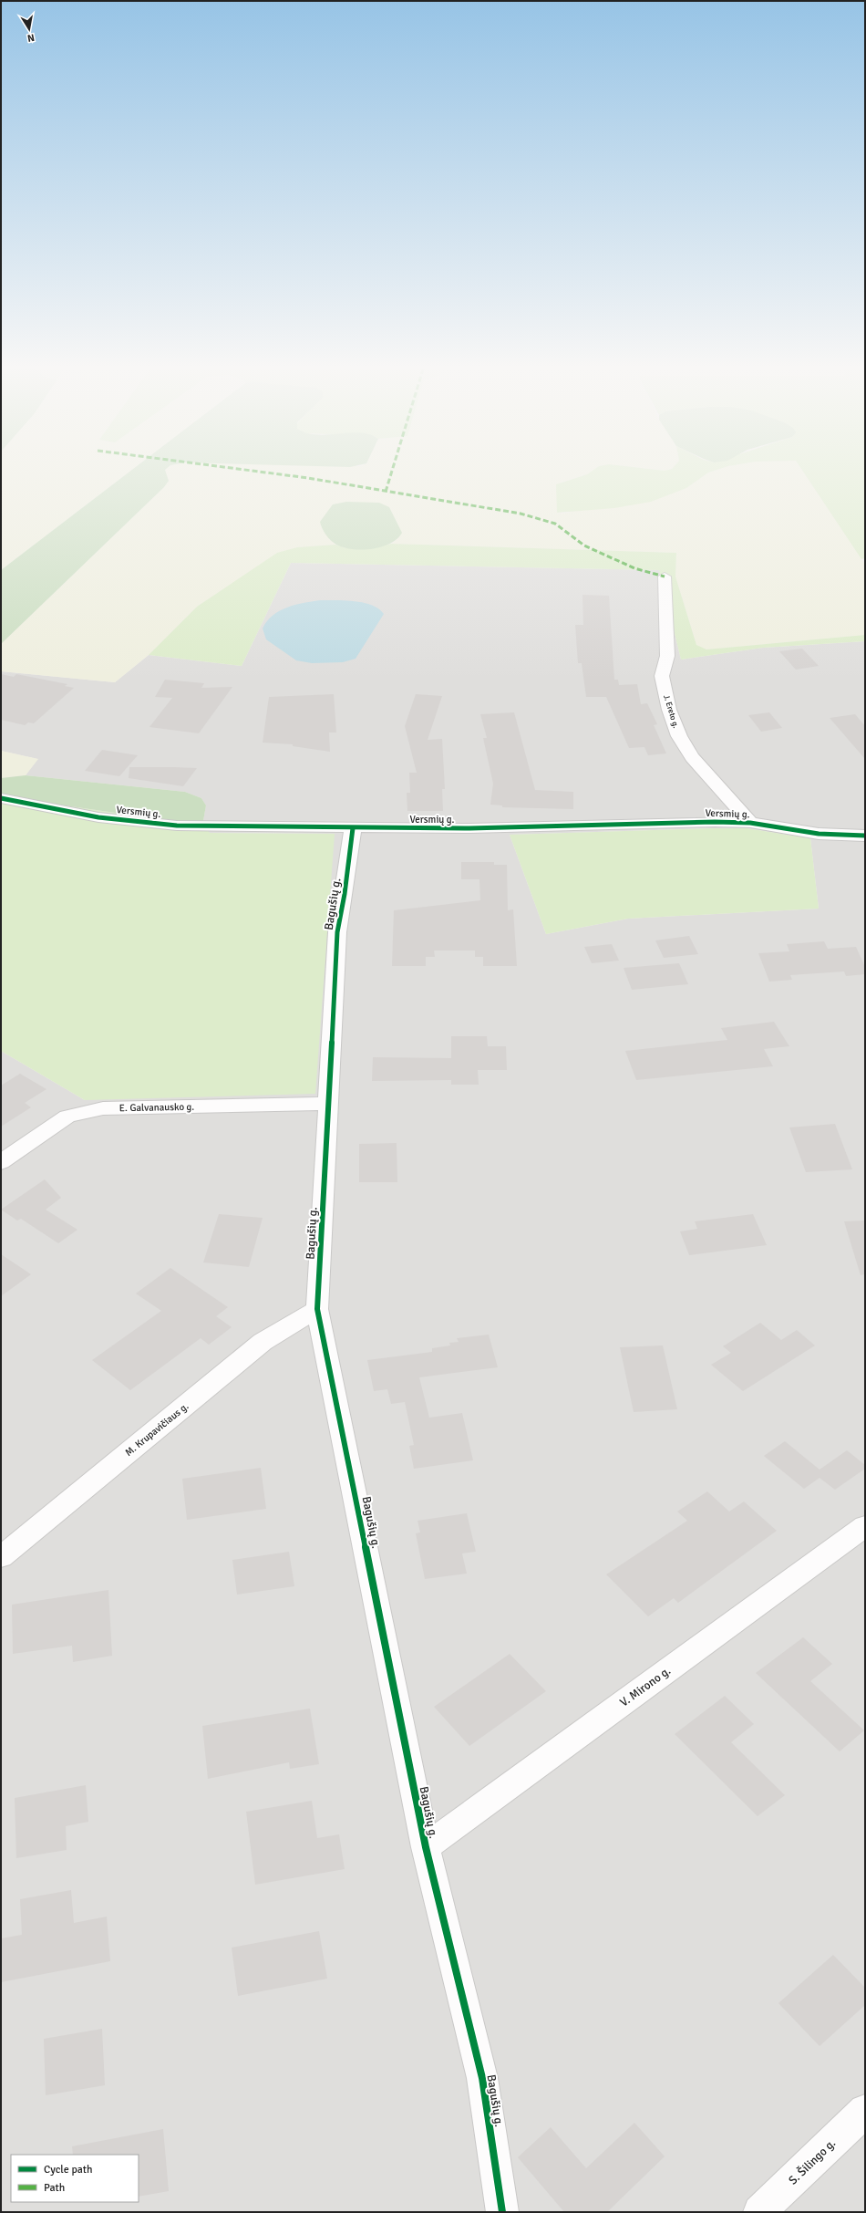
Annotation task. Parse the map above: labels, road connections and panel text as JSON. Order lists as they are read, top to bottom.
{
  "streets": {
    "street": [
      "J. Ereto g.",
      "Versmių g.",
      "Bagušių g.",
      "E. Galvanausko g.",
      "M. Krupavičiaus g.",
      "V. Mirono g.",
      "S. Šilingo g."
    ]
  },
  "crossings": [
    ["J. Ereto g.", "Versmių g."],
    ["Versmių g.", "Bagušių g."],
    ["Bagušių g.", "E. Galvanausko g."],
    ["Bagušių g.", "M. Krupavičiaus g."],
    ["Bagušių g.", "V. Mirono g."]
  ],
  "legend": ["Cycle path", "Path"],
  "north": "bottom"
}
